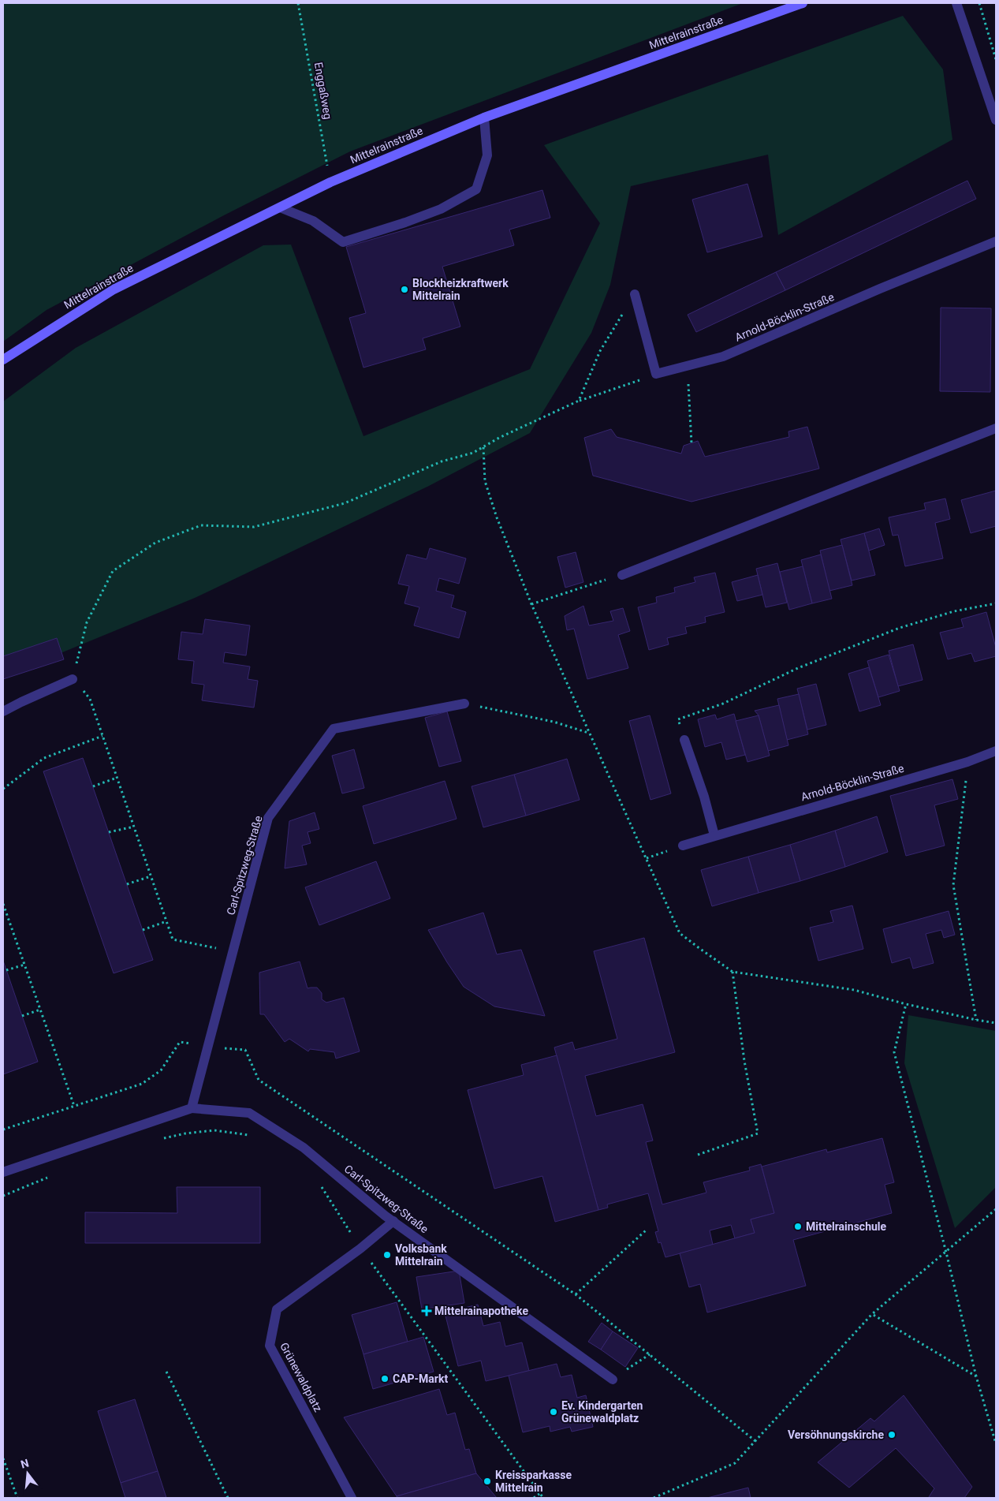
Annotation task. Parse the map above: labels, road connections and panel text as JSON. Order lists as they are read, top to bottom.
{
  "streets": {
    "street": [
      "Mittelrainstraße",
      "Arnold-Böcklin-Straße",
      "Carl-Spitzweg-Straße",
      "Grünewaldplatz"
    ],
    "path": ["Enggaßweg"]
  },
  "crossings": [
    ["Mittelrainstraße", "Enggaßweg"],
    ["Carl-Spitzweg-Straße", "Grünewaldplatz"]
  ],
  "places": {
    "other": [
      "Blockheizkraftwerk Mittelrain",
      "Mittelrainschule",
      "Volksbank Mittelrain",
      "CAP-Markt",
      "Ev. Kindergarten Grünewaldplatz",
      "Versöhnungskirche",
      "Kreissparkasse Mittelrain"
    ],
    "health": ["Mittelrainapotheke"]
  },
  "north": "top"
}
